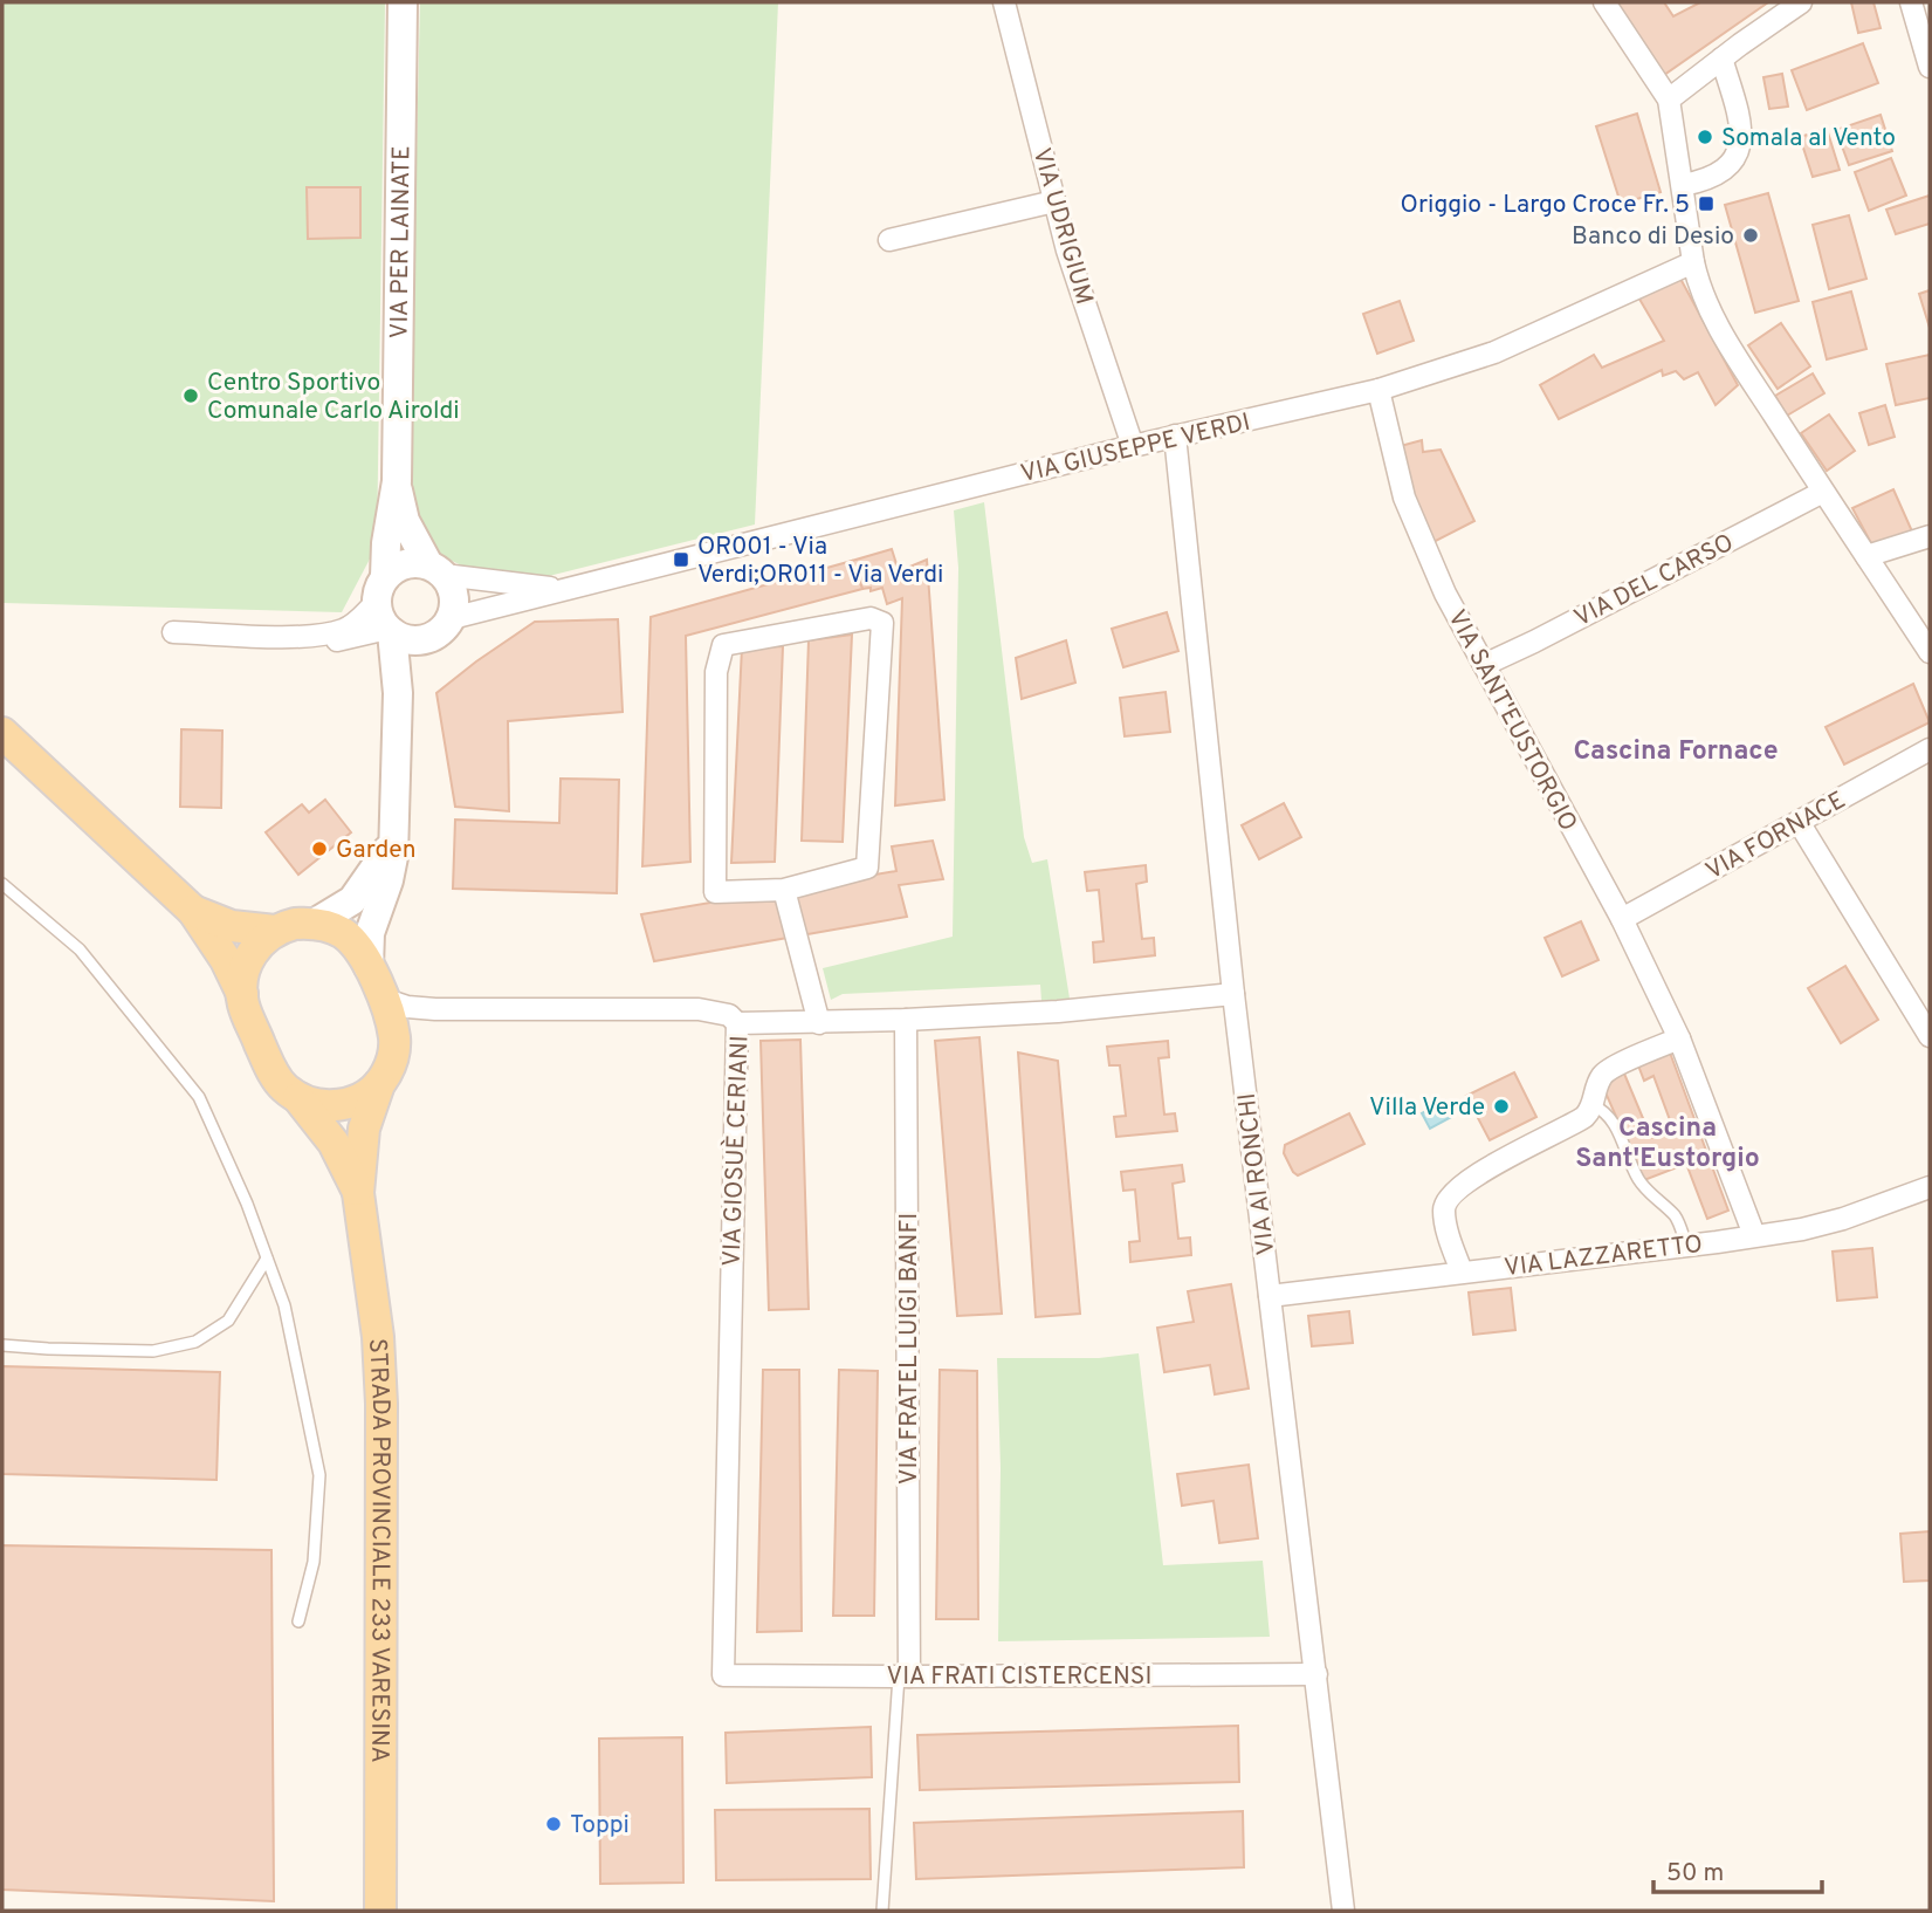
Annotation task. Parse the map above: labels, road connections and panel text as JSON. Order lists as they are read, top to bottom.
{
  "streets": {
    "main road": ["STRADA PROVINCIALE 233 VARESINA"],
    "street": [
      "VIA UDRIGIUM",
      "VIA PER LAINATE",
      "VIA GIUSEPPE VERDI",
      "VIA DEL CARSO",
      "VIA SANT'EUSTORGIO",
      "VIA FORNACE",
      "VIA GIOSUÈ CERIANI",
      "VIA AI RONCHI",
      "VIA LAZZARETTO",
      "VIA FRATEL LUIGI BANFI",
      "VIA FRATI CISTERCENSI"
    ]
  },
  "crossings": [
    ["VIA UDRIGIUM", "VIA GIUSEPPE VERDI"],
    ["VIA PER LAINATE", "VIA GIUSEPPE VERDI"],
    ["VIA GIUSEPPE VERDI", "VIA SANT'EUSTORGIO"],
    ["VIA GIUSEPPE VERDI", "VIA AI RONCHI"],
    ["VIA DEL CARSO", "VIA SANT'EUSTORGIO"],
    ["VIA SANT'EUSTORGIO", "VIA FORNACE"],
    ["VIA SANT'EUSTORGIO", "VIA LAZZARETTO"],
    ["VIA GIOSUÈ CERIANI", "VIA AI RONCHI"],
    ["VIA GIOSUÈ CERIANI", "VIA FRATEL LUIGI BANFI"],
    ["VIA GIOSUÈ CERIANI", "VIA FRATI CISTERCENSI"],
    ["VIA AI RONCHI", "VIA LAZZARETTO"],
    ["VIA AI RONCHI", "VIA FRATI CISTERCENSI"],
    ["VIA FRATEL LUIGI BANFI", "VIA FRATI CISTERCENSI"]
  ],
  "districts": ["Cascina Fornace", "Cascina Sant'Eustorgio"],
  "places": {
    "other": [
      "Somala al Vento",
      "Banco di Desio",
      "Centro Sportivo Comunale Carlo Airoldi",
      "Garden",
      "Villa Verde",
      "Toppi"
    ],
    "transit": ["Origgio - Largo Croce Fr. 5", "OR001 - Via Verdi;OR011 - Via Verdi"]
  },
  "scale_bar": "50 m"
}
